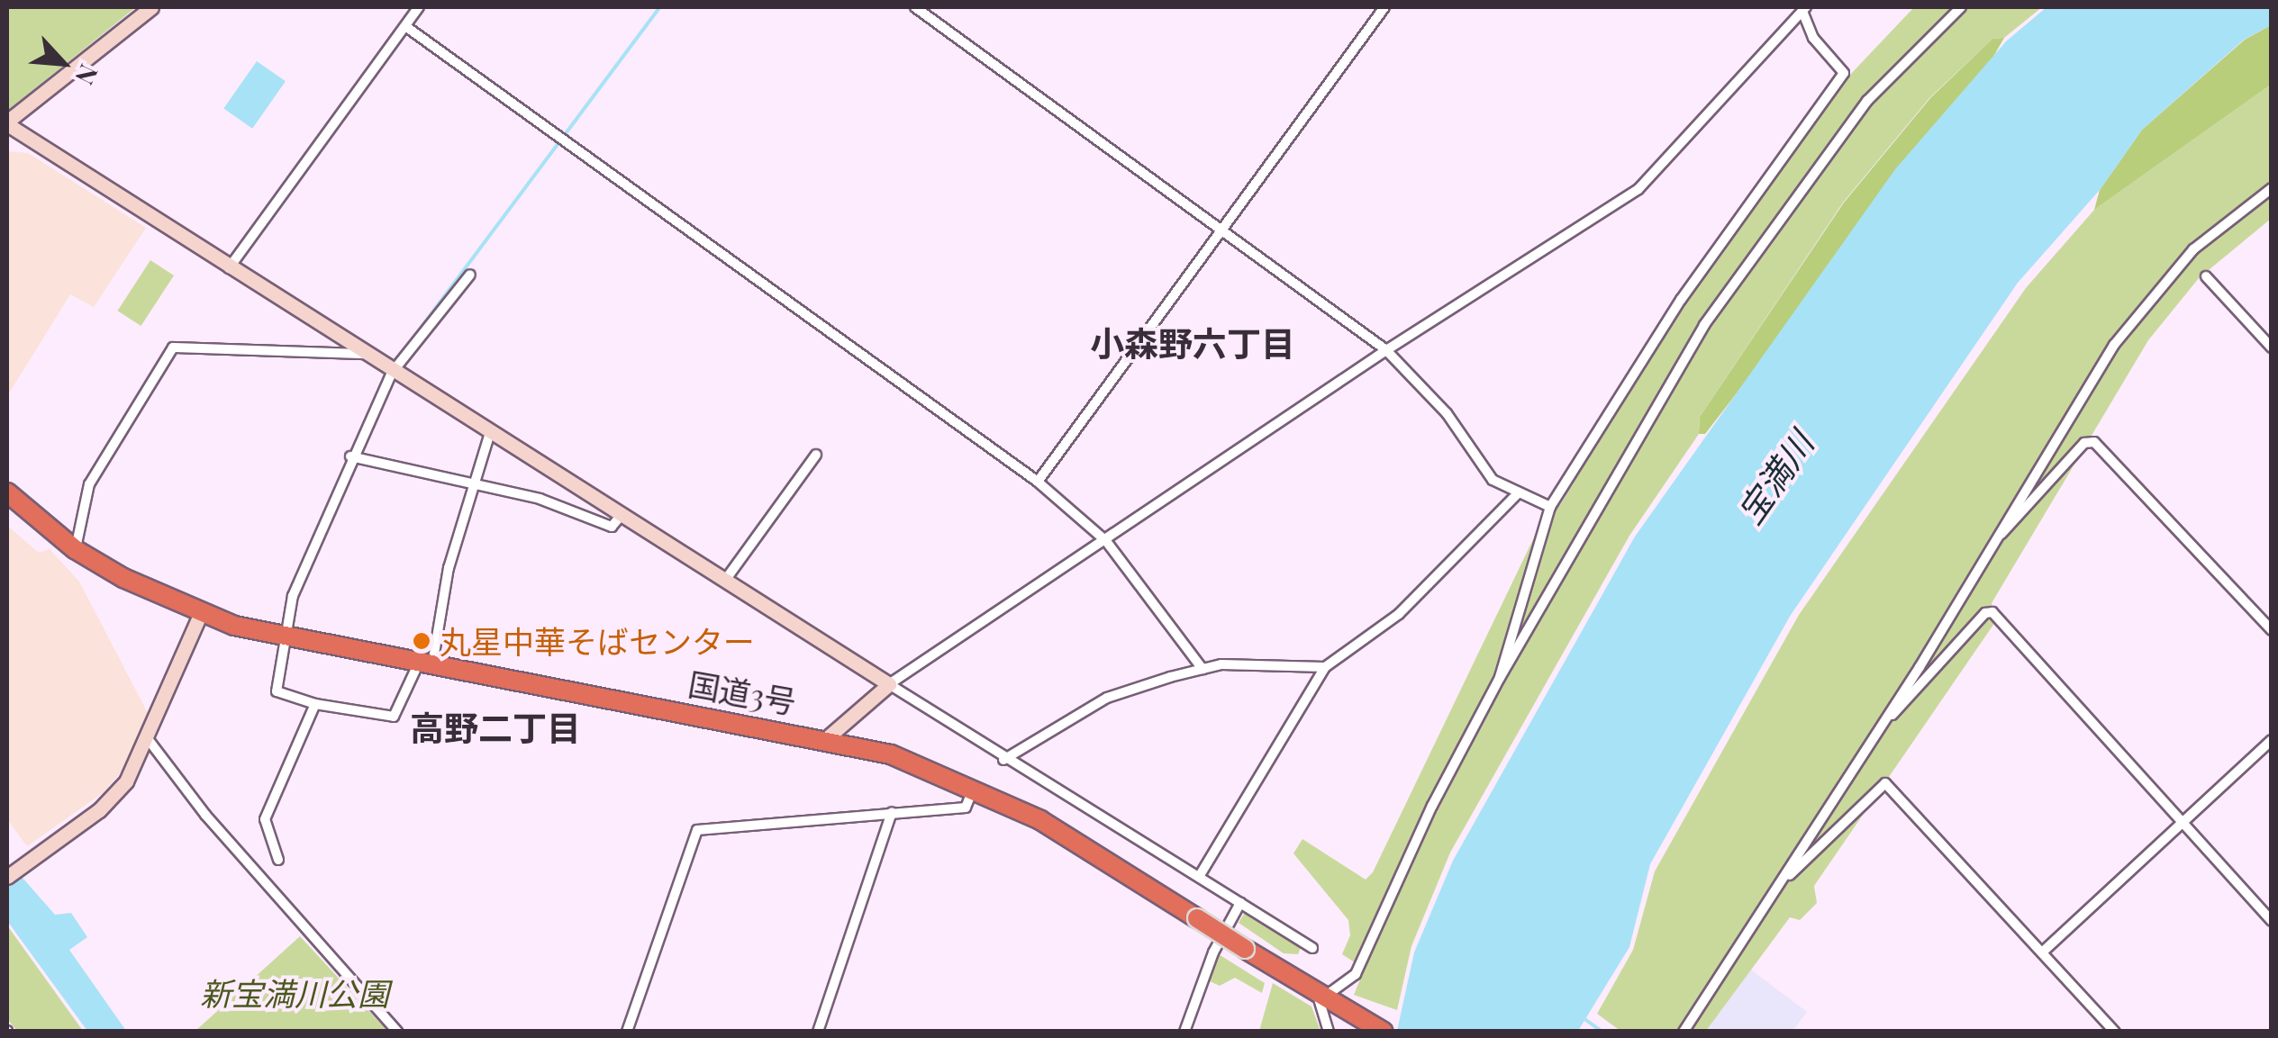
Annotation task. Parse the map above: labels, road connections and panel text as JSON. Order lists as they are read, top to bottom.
{
  "streets": {
    "highway": ["国道3号"]
  },
  "districts": ["小森野六丁目", "高野二丁目"],
  "water": ["宝満川"],
  "parks": ["新宝満川公園"],
  "places": ["丸星中華そばセンター"],
  "north": "bottom right"
}
